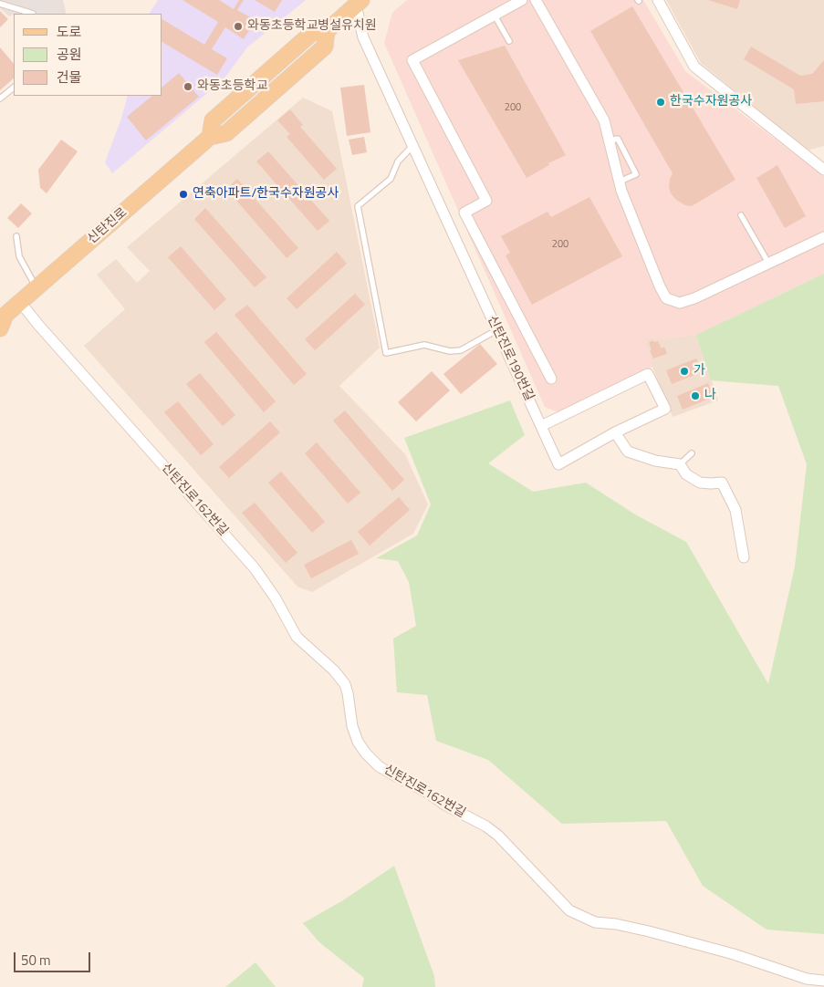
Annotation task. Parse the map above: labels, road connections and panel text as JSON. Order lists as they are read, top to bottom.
{
  "streets": {
    "main road": ["신탄진로"],
    "street": ["신탄진로190번길", "신탄진로162번길"]
  },
  "crossings": [
    ["신탄진로", "신탄진로190번길"],
    ["신탄진로", "신탄진로162번길"]
  ],
  "places": [
    "와동초등학교병설유치원",
    "와동초등학교",
    "한국수자원공사",
    "연축아파트/한국수자원공사",
    "가",
    "나"
  ],
  "house_numbers": ["200", "200"],
  "legend": ["도로", "공원", "건물"],
  "scale_bar": "50 m"
}
